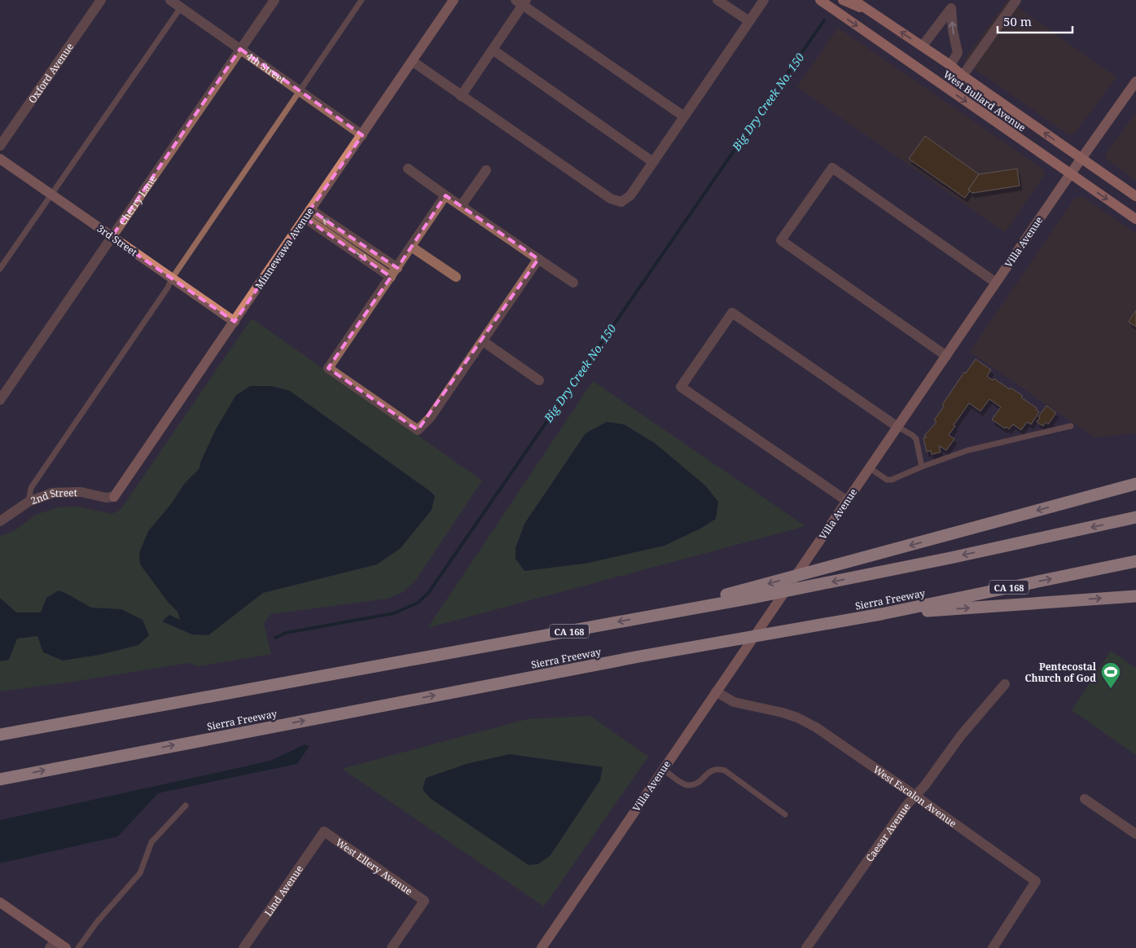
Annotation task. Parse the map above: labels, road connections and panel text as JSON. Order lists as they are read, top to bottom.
{
  "streets": {
    "highway": ["CA 168", "Sierra Freeway"],
    "main road": [
      "West Bullard Avenue",
      "3rd Street",
      "Villa Avenue",
      "Minnewawa Avenue"
    ],
    "street": [
      "4th Street",
      "Oxford Avenue",
      "Cherry Lane",
      "2nd Street",
      "West Escalon Avenue",
      "Caesar Avenue",
      "West Ellery Avenue",
      "Lind Avenue"
    ]
  },
  "crossings": [
    ["4th Street", "Cherry Lane"],
    ["4th Street", "Minnewawa Avenue"],
    ["West Bullard Avenue", "Villa Avenue"],
    ["Cherry Lane", "3rd Street"],
    ["3rd Street", "Minnewawa Avenue"],
    ["Villa Avenue", "West Escalon Avenue"],
    ["Minnewawa Avenue", "2nd Street"],
    ["West Escalon Avenue", "Caesar Avenue"],
    ["West Ellery Avenue", "Lind Avenue"]
  ],
  "water": ["Big Dry Creek No. 150"],
  "places": {
    "sports": ["Pentecostal Church of God"]
  },
  "scale_bar": "50 m"
}
